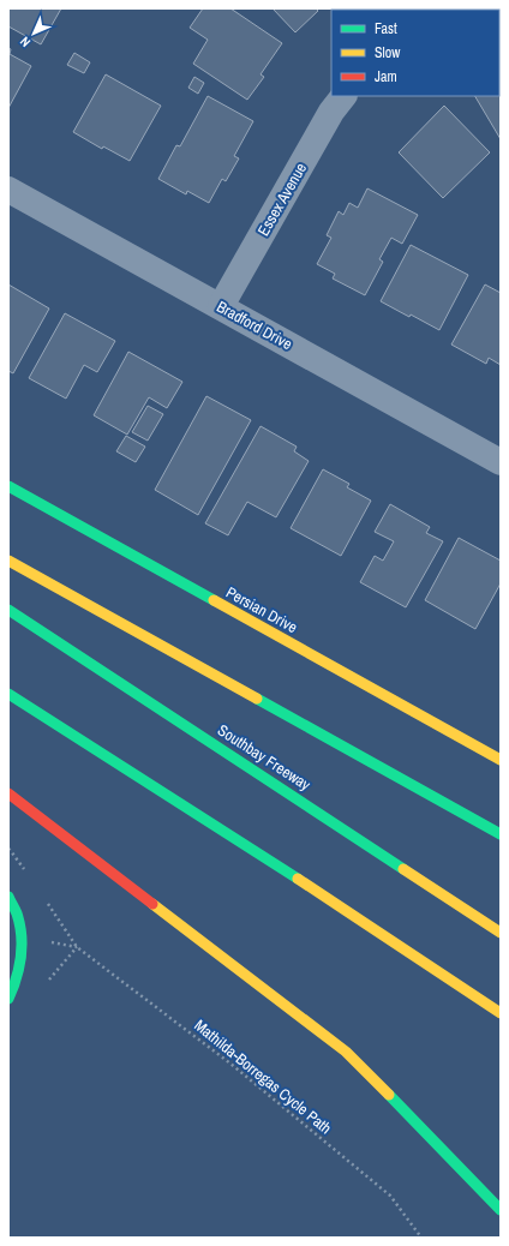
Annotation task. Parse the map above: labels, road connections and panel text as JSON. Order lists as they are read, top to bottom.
{
  "streets": {
    "main road": ["Persian Drive", "Southbay Freeway"],
    "street": ["Essex Avenue", "Bradford Drive"],
    "path": ["Mathilda-Borregas Cycle Path"]
  },
  "crossings": [
    ["Essex Avenue", "Bradford Drive"]
  ],
  "legend": ["Fast", "Slow", "Jam"],
  "north": "bottom left"
}
